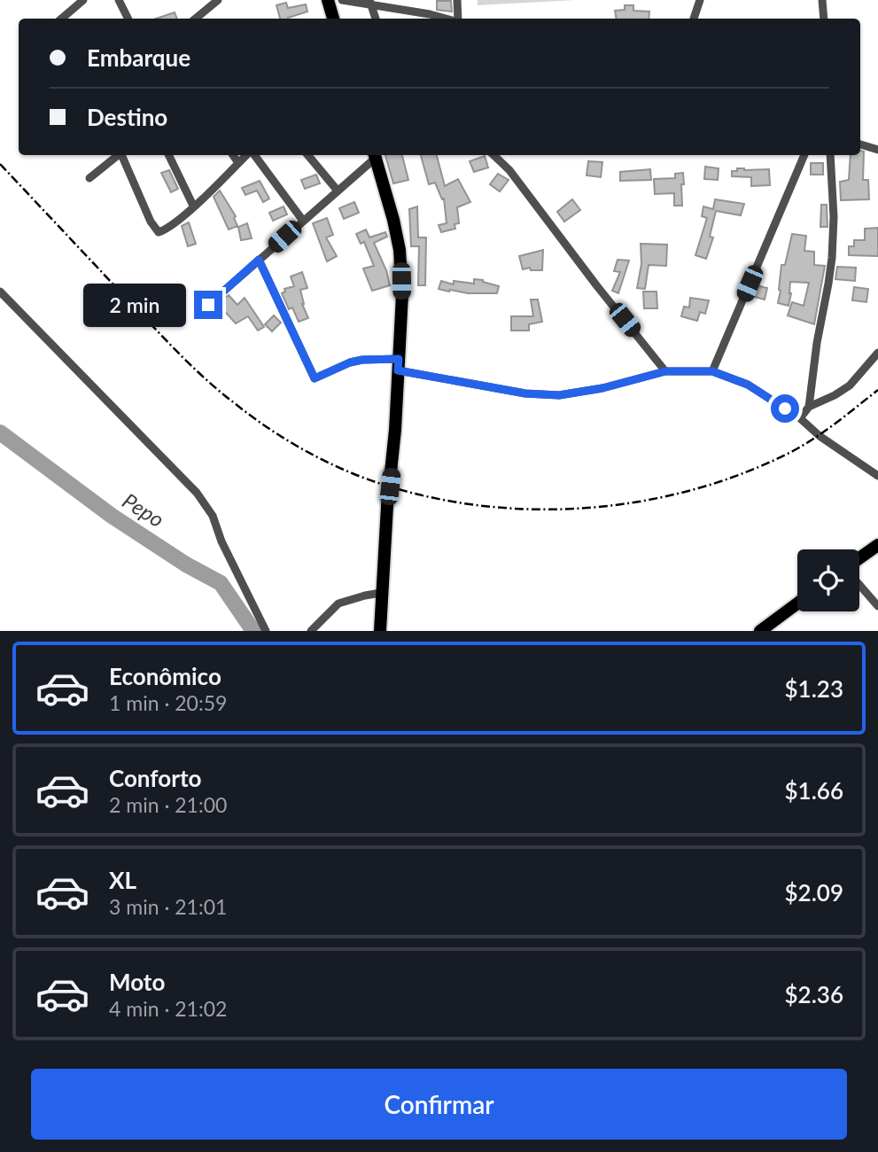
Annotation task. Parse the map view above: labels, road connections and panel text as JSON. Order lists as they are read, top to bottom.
{
  "water": ["Pepo"],
  "page": {
    "banner": ["Embarque", "Destino"],
    "bubble": "2 min",
    "list": [
      {
        "name": "Econômico",
        "note": "1 min · 20:59",
        "value": "$1.23"
      },
      {
        "name": "Conforto",
        "note": "2 min · 21:00",
        "value": "$1.66"
      },
      {
        "name": "XL",
        "note": "3 min · 21:01",
        "value": "$2.09"
      },
      {
        "name": "Moto",
        "note": "4 min · 21:02",
        "value": "$2.36"
      }
    ],
    "buttons": "Confirmar"
  }
}
